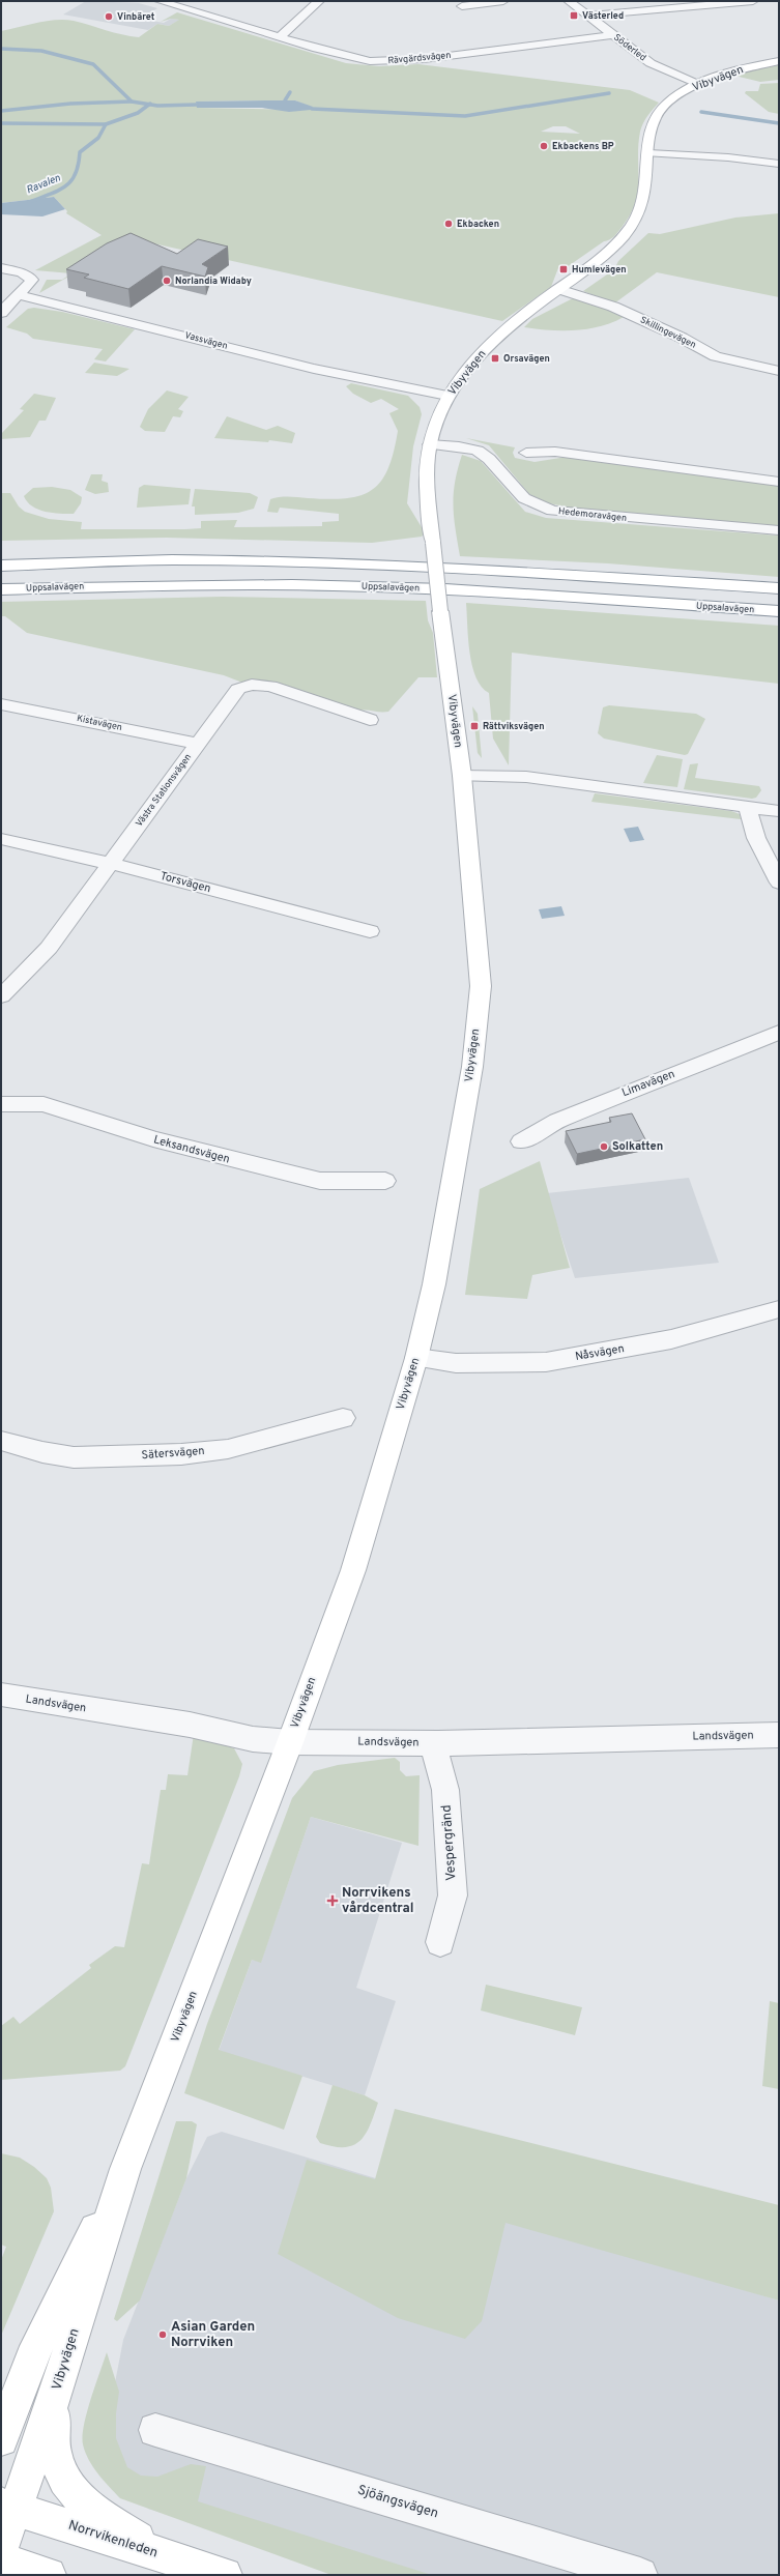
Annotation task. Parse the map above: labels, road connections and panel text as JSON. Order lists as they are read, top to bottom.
{
  "streets": {
    "main road": ["Vibyvägen", "Uppsalavägen", "Norrvikenleden"],
    "street": [
      "Söderled",
      "Rävgärdsvägen",
      "Skillingevägen",
      "Vassvägen",
      "Hedemoravägen",
      "Kistavägen",
      "Västra Stationsvägen",
      "Torsvägen",
      "Limavägen",
      "Leksandsvägen",
      "Nåsvägen",
      "Sätersvägen",
      "Landsvägen",
      "Vespergränd",
      "Sjöängsvägen"
    ]
  },
  "crossings": [
    ["Söderled", "Rävgärdsvägen"],
    ["Söderled", "Vibyvägen"],
    ["Vibyvägen", "Skillingevägen"],
    ["Vibyvägen", "Vassvägen"],
    ["Vibyvägen", "Hedemoravägen"],
    ["Vibyvägen", "Nåsvägen"],
    ["Vibyvägen", "Landsvägen"],
    ["Vibyvägen", "Norrvikenleden"],
    ["Kistavägen", "Västra Stationsvägen"],
    ["Västra Stationsvägen", "Torsvägen"],
    ["Landsvägen", "Vespergränd"]
  ],
  "water": ["Ravalen"],
  "places": {
    "transit": [
      "Västerled",
      "Humlevägen",
      "Orsavägen",
      "Rättviksvägen"
    ],
    "other": [
      "Vinbäret",
      "Ekbackens BP",
      "Ekbacken",
      "Norlandia Widaby",
      "Solkatten",
      "Asian Garden Norrviken"
    ],
    "health": ["Norrvikens vårdcentral"]
  }
}
